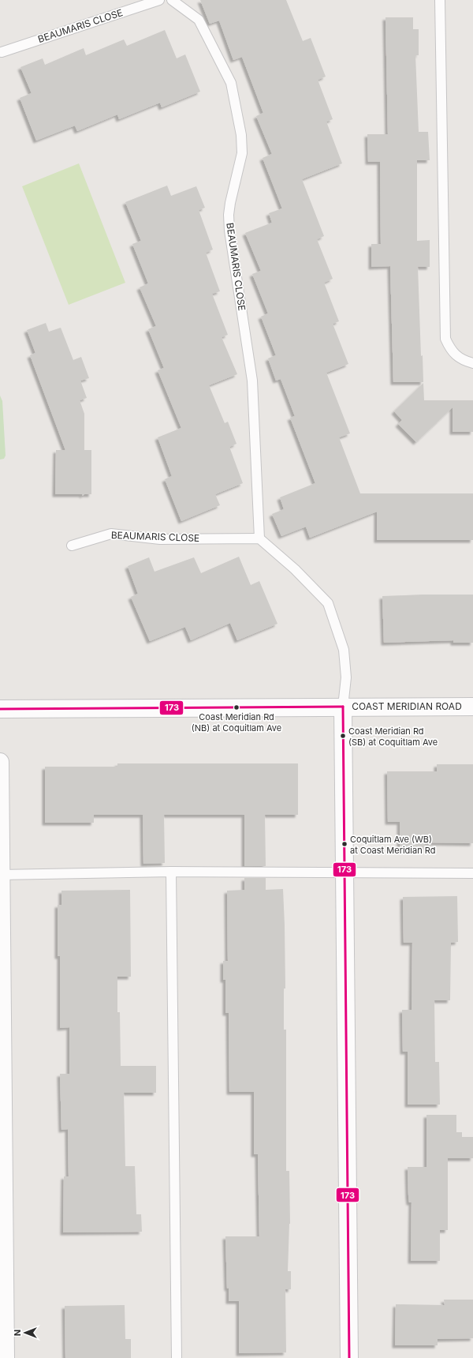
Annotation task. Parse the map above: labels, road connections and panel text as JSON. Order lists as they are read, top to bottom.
{
  "streets": {
    "street": ["COAST MERIDIAN ROAD"],
    "lane": ["BEAUMARIS CLOSE"]
  },
  "places": ["Coast Meridian Rd (NB) at Coquitlam Ave", "Coast Meridian Rd (SB) at Coquitlam Ave", "Coquitlam Ave (WB) at Coast Meridian Rd"],
  "lines": ["transit line 173"],
  "north": "left"
}
